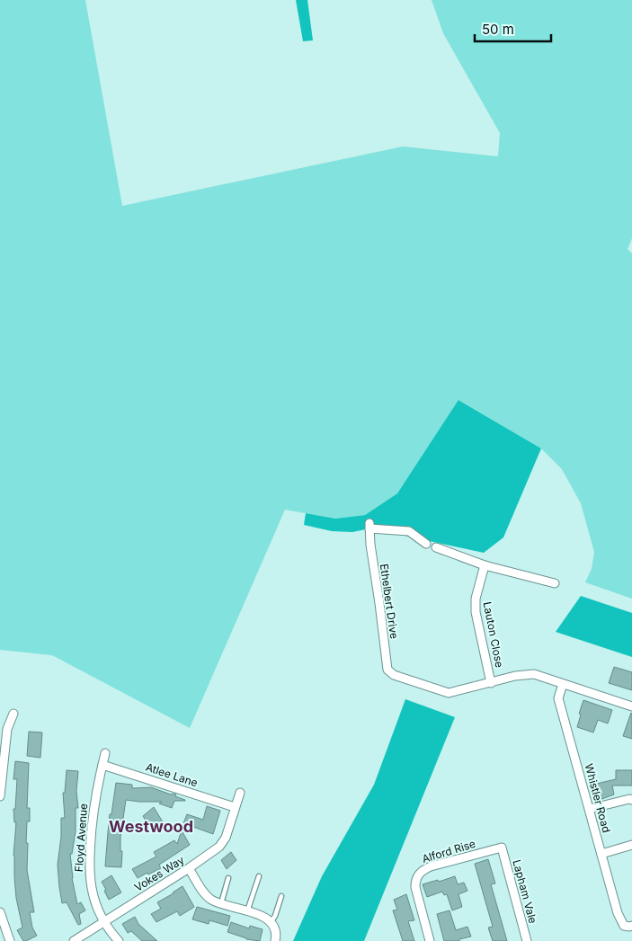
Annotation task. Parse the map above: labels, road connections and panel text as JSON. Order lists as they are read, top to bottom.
{
  "streets": {
    "street": [
      "Ethelbert Drive",
      "Lauton Close",
      "Atlee Lane",
      "Whistler Road",
      "Floyd Avenue",
      "Alford Rise",
      "Vokes Way",
      "Lapham Vale"
    ]
  },
  "crossings": [
    ["Ethelbert Drive", "Lauton Close"],
    ["Atlee Lane", "Floyd Avenue"],
    ["Atlee Lane", "Vokes Way"],
    ["Floyd Avenue", "Vokes Way"],
    ["Alford Rise", "Lapham Vale"]
  ],
  "districts": ["Westwood"],
  "scale_bar": "50 m"
}
